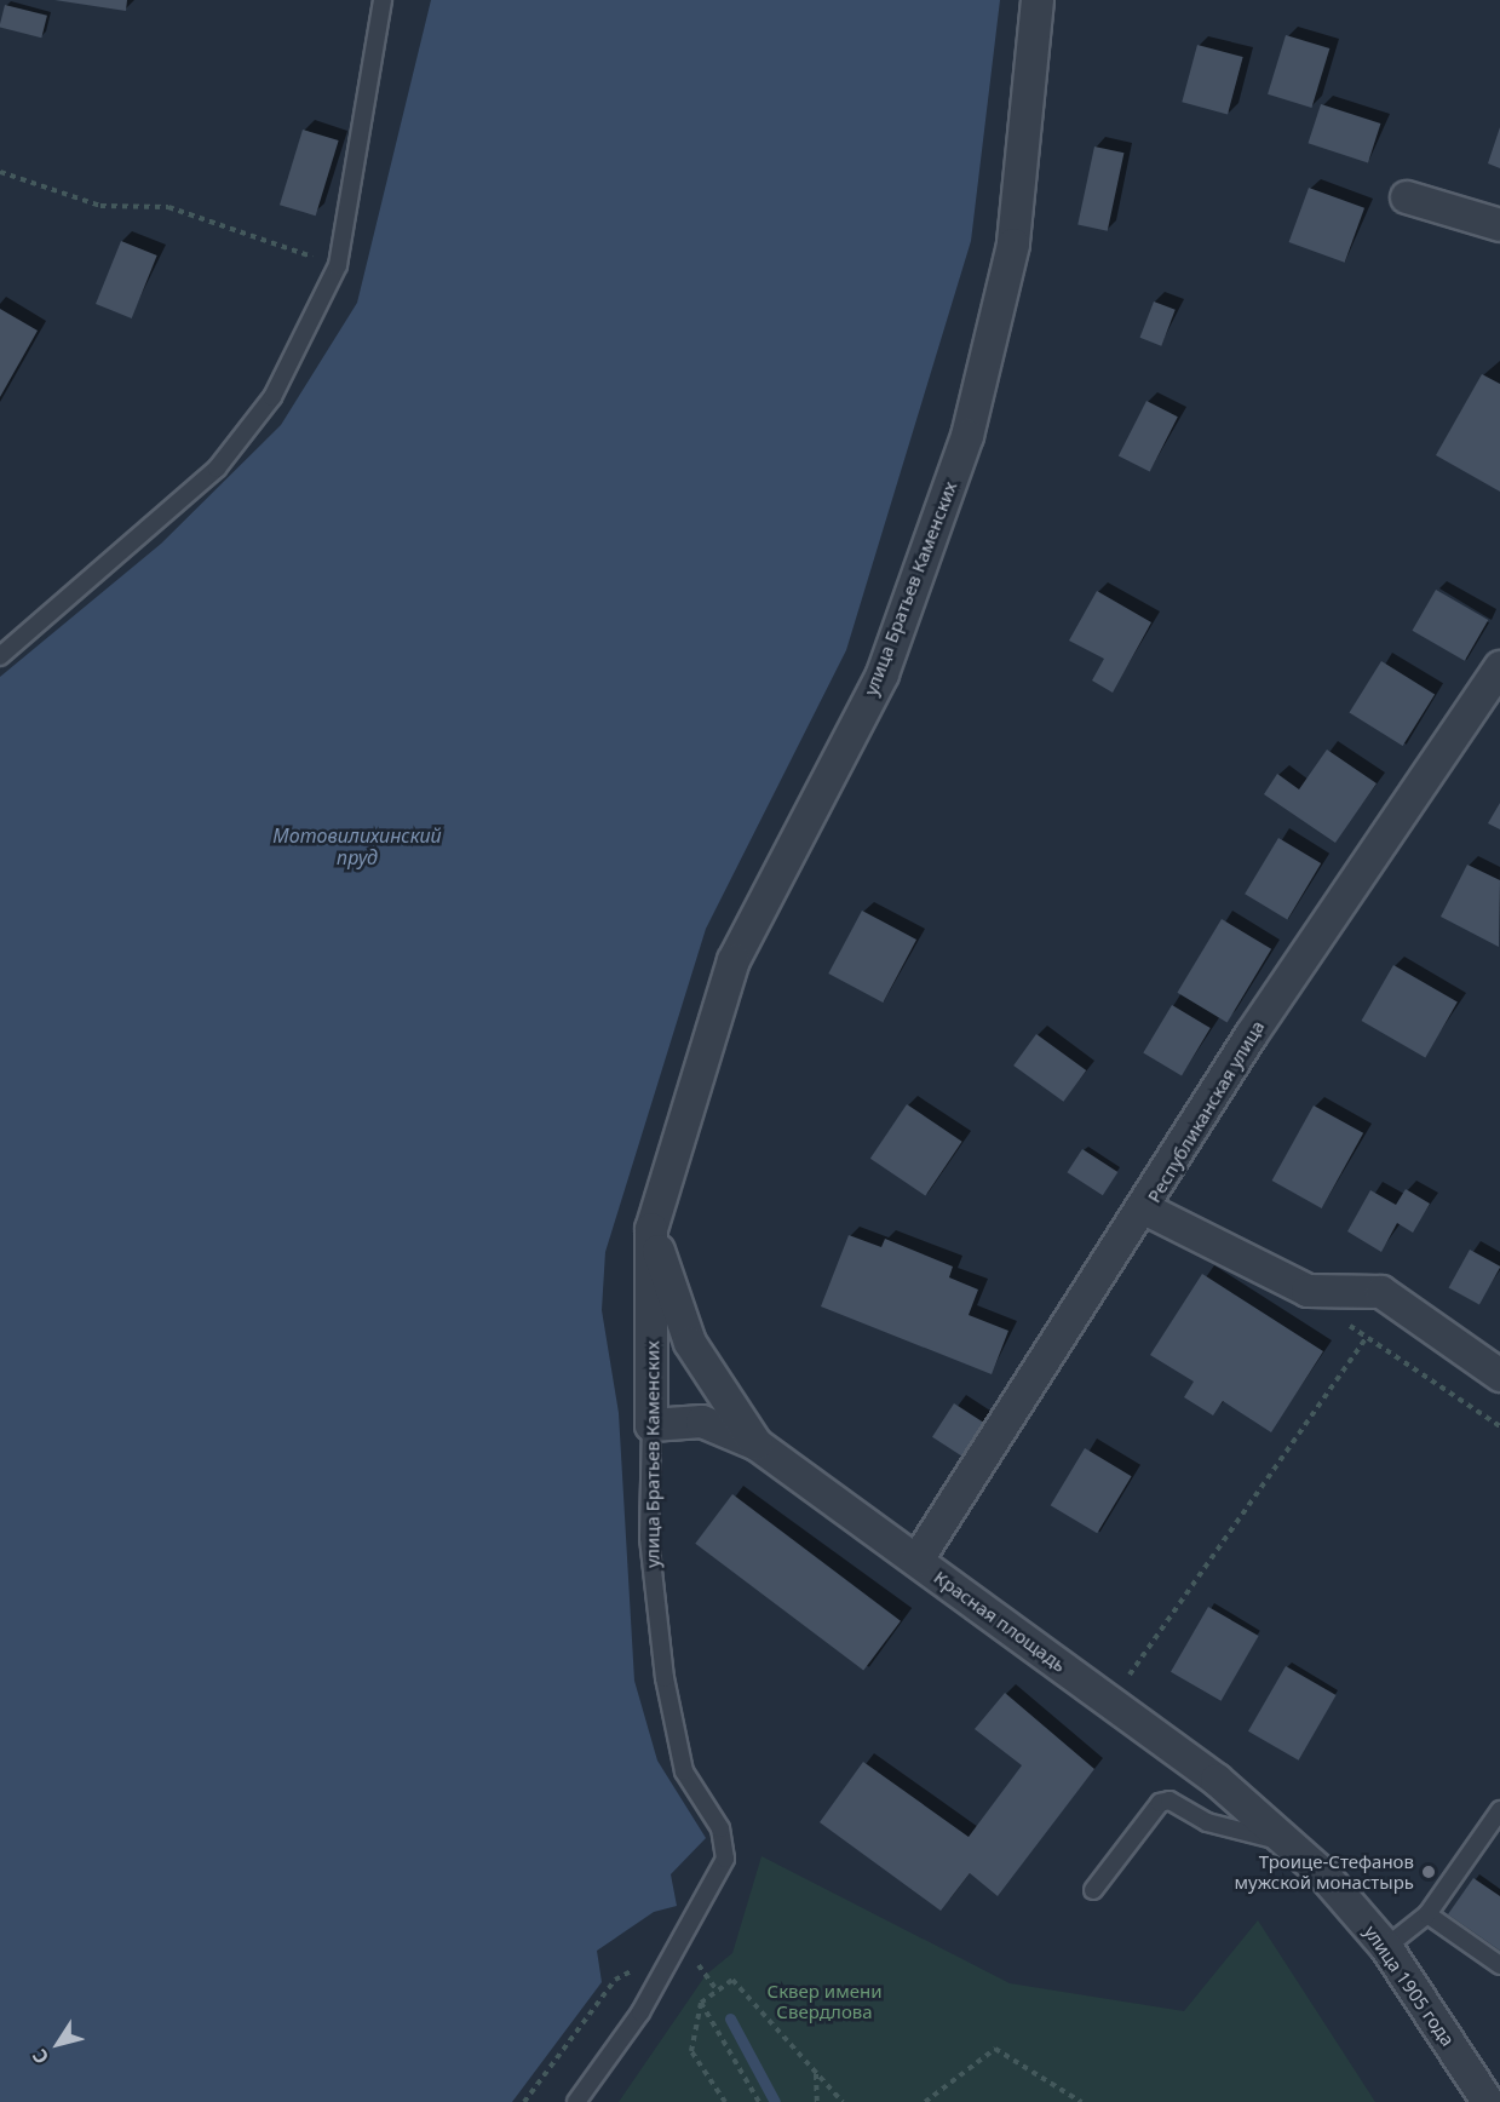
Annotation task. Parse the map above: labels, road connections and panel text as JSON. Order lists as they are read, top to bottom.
{
  "streets": {
    "street": [
      "улица Братьев Каменских",
      "Республиканская улица",
      "Красная площадь",
      "улица 1905 года"
    ]
  },
  "crossings": [
    ["улица Братьев Каменских", "Красная площадь"],
    ["Республиканская улица", "Красная площадь"],
    ["Красная площадь", "улица 1905 года"]
  ],
  "water": ["Мотовилихинский пруд"],
  "parks": ["Сквер имени Свердлова"],
  "places": ["Троице-Стефанов мужской монастырь"],
  "north": "bottom left"
}
